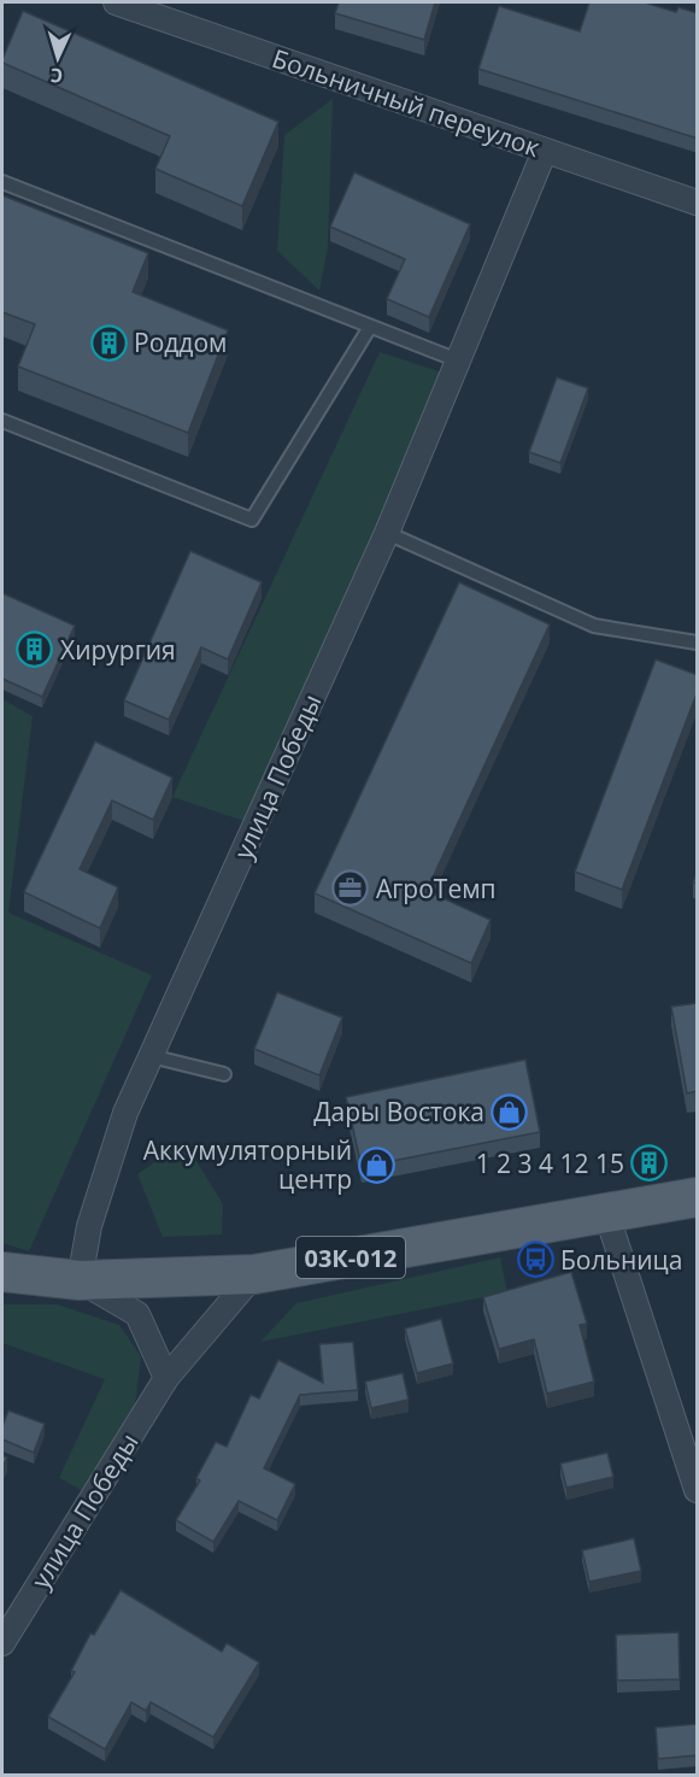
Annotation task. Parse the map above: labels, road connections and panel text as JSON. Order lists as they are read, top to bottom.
{
  "streets": {
    "main road": ["03К-012"],
    "street": ["Больничный переулок", "улица Победы"]
  },
  "crossings": [
    ["Больничный переулок", "улица Победы"],
    ["улица Победы", "03К-012"]
  ],
  "places": {
    "building": ["Роддом", "Хирургия", "1 2 3 4 12 15"],
    "office": ["АгроТемп"],
    "shop": ["Дары Востока", "Аккумуляторный центр"],
    "bus stop": ["Больница"]
  },
  "north": "bottom"
}
